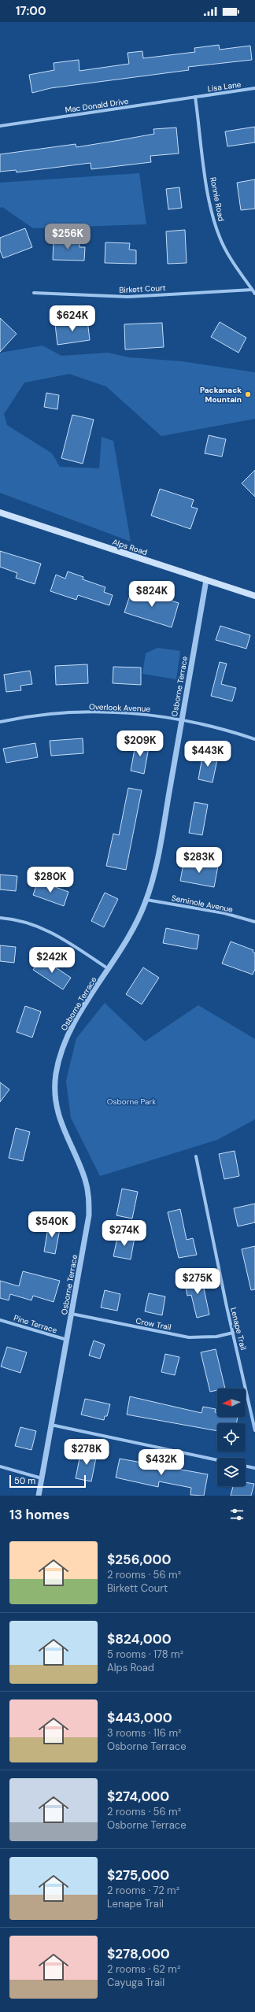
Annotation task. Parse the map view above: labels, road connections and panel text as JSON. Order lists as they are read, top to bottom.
{
  "streets": {
    "main road": ["Alps Road"],
    "street": [
      "Lisa Lane",
      "Mac Donald Drive",
      "Ronnie Road",
      "Birkett Court",
      "Osborne Terrace",
      "Overlook Avenue",
      "Seminole Avenue",
      "Pine Terrace",
      "Crow Trail",
      "Lenape Trail"
    ]
  },
  "crossings": [
    ["Lisa Lane", "Mac Donald Drive"],
    ["Lisa Lane", "Ronnie Road"],
    ["Mac Donald Drive", "Ronnie Road"],
    ["Ronnie Road", "Birkett Court"],
    ["Alps Road", "Osborne Terrace"],
    ["Osborne Terrace", "Overlook Avenue"],
    ["Osborne Terrace", "Seminole Avenue"],
    ["Osborne Terrace", "Pine Terrace"],
    ["Osborne Terrace", "Crow Trail"],
    ["Crow Trail", "Lenape Trail"]
  ],
  "parks": ["Osborne Park"],
  "places": ["Packanack Mountain"],
  "scale_bar": "50 m",
  "north": "left",
  "page": {
    "status": "17:00",
    "price": [
      "$256K",
      "$624K",
      "$824K",
      "$209K",
      "$443K",
      "$283K",
      "$280K",
      "$242K",
      "$540K",
      "$274K",
      "$275K",
      "$278K",
      "$432K"
    ],
    "scale": "50 m",
    "heading": "13 homes",
    "list": [
      {
        "name": "$256,000",
        "note": "2 rooms · 56 m² · Birkett Court"
      },
      {
        "name": "$824,000",
        "note": "5 rooms · 178 m² · Alps Road"
      },
      {
        "name": "$443,000",
        "note": "3 rooms · 116 m² · Osborne Terrace"
      },
      {
        "name": "$274,000",
        "note": "2 rooms · 56 m² · Osborne Terrace"
      },
      {
        "name": "$275,000",
        "note": "2 rooms · 72 m² · Lenape Trail"
      },
      {
        "name": "$278,000",
        "note": "2 rooms · 62 m² · Cayuga Trail"
      }
    ]
  }
}
